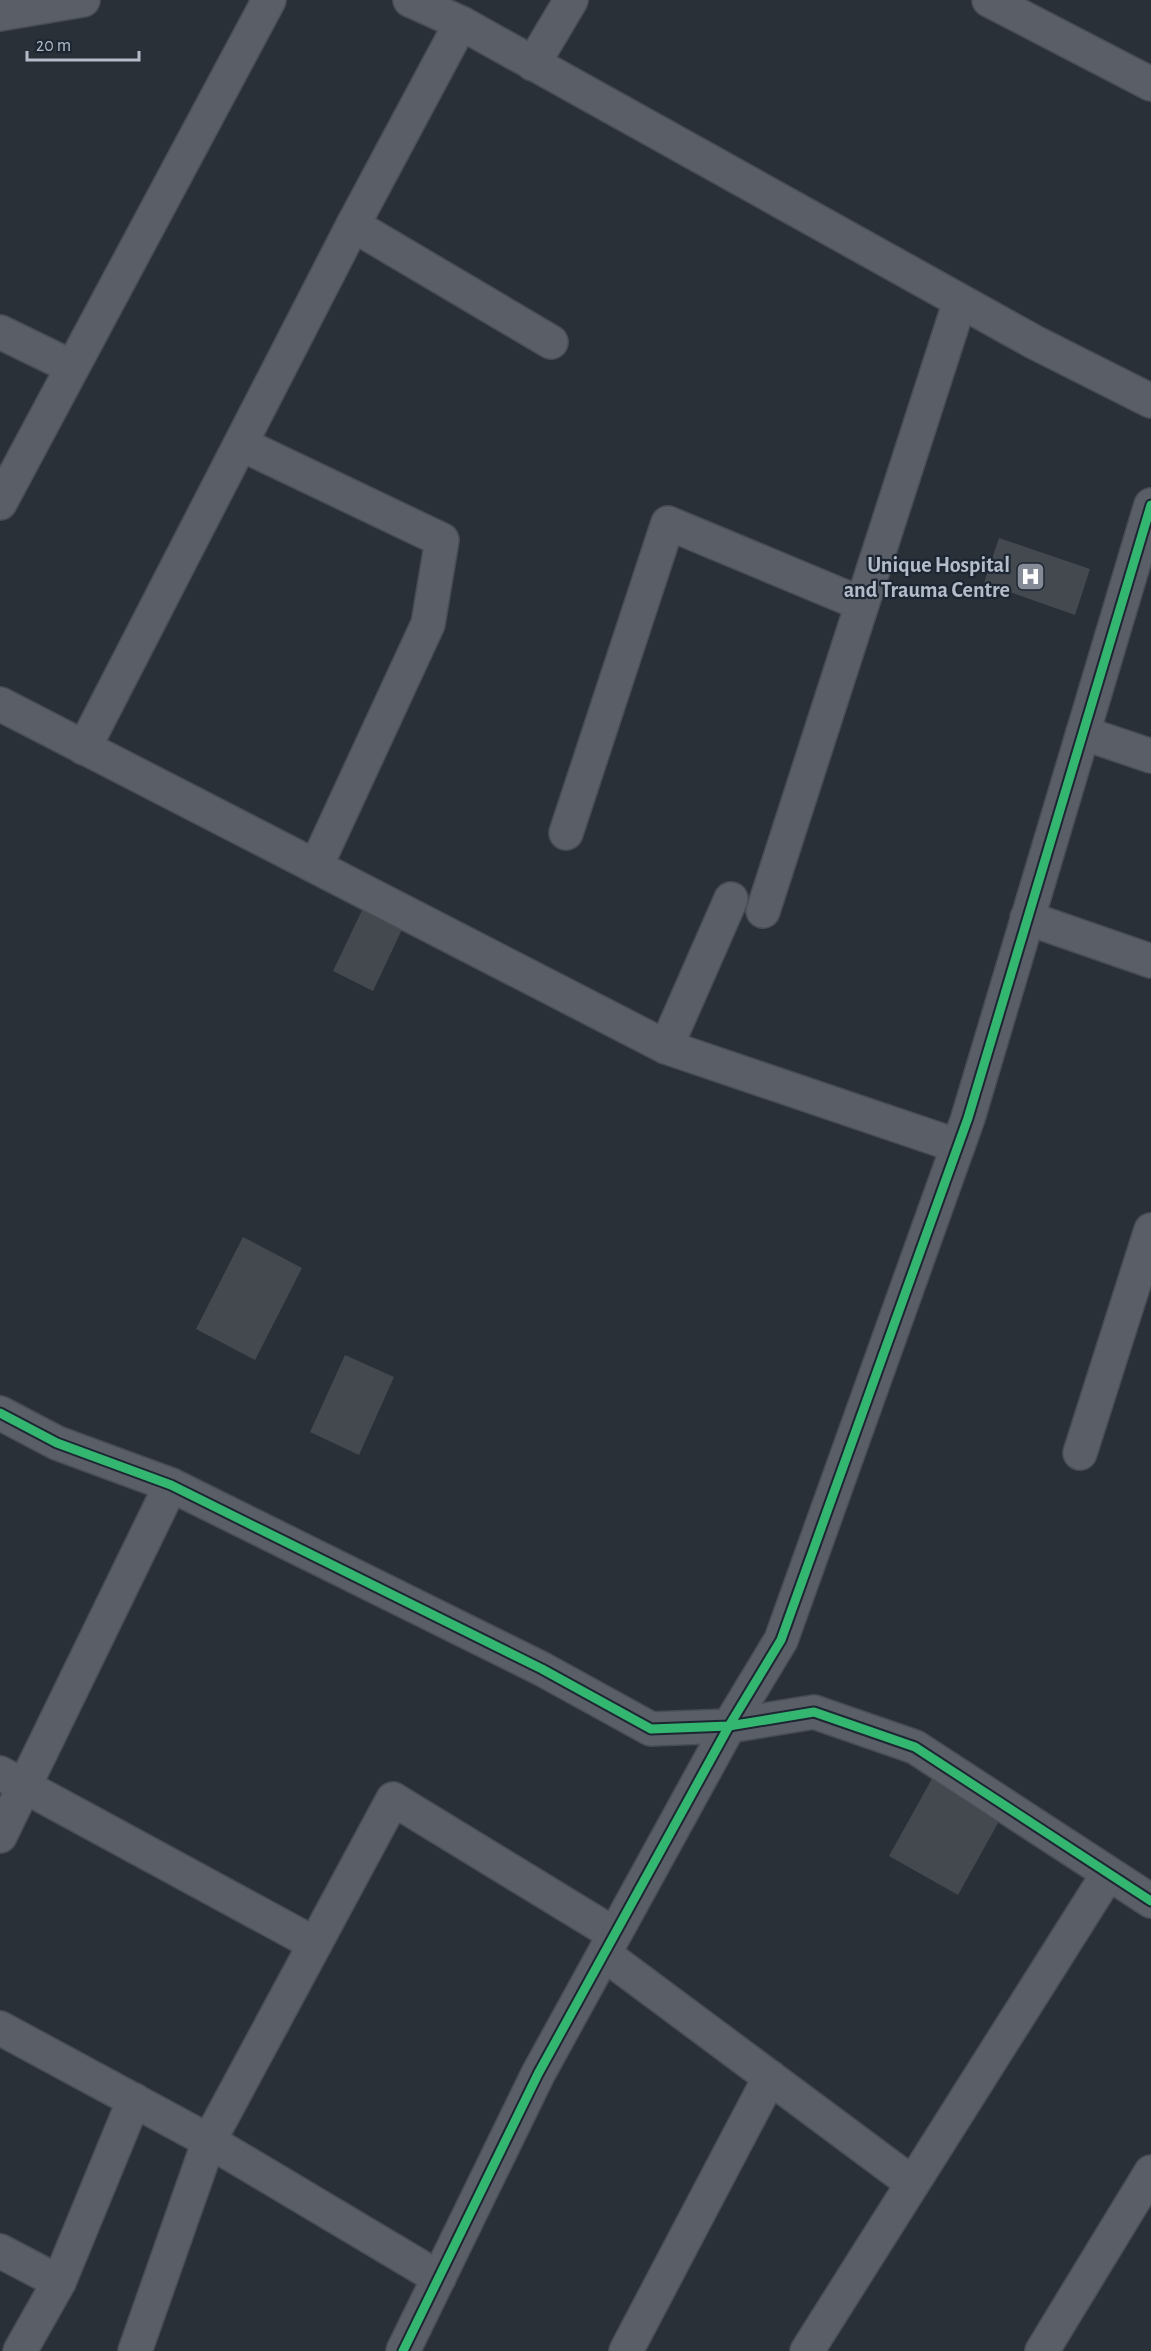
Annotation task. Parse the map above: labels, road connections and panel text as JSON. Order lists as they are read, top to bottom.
{
  "places": {
    "hospital": ["Unique Hospital and Trauma Centre"]
  },
  "scale_bar": "20 m"
}
